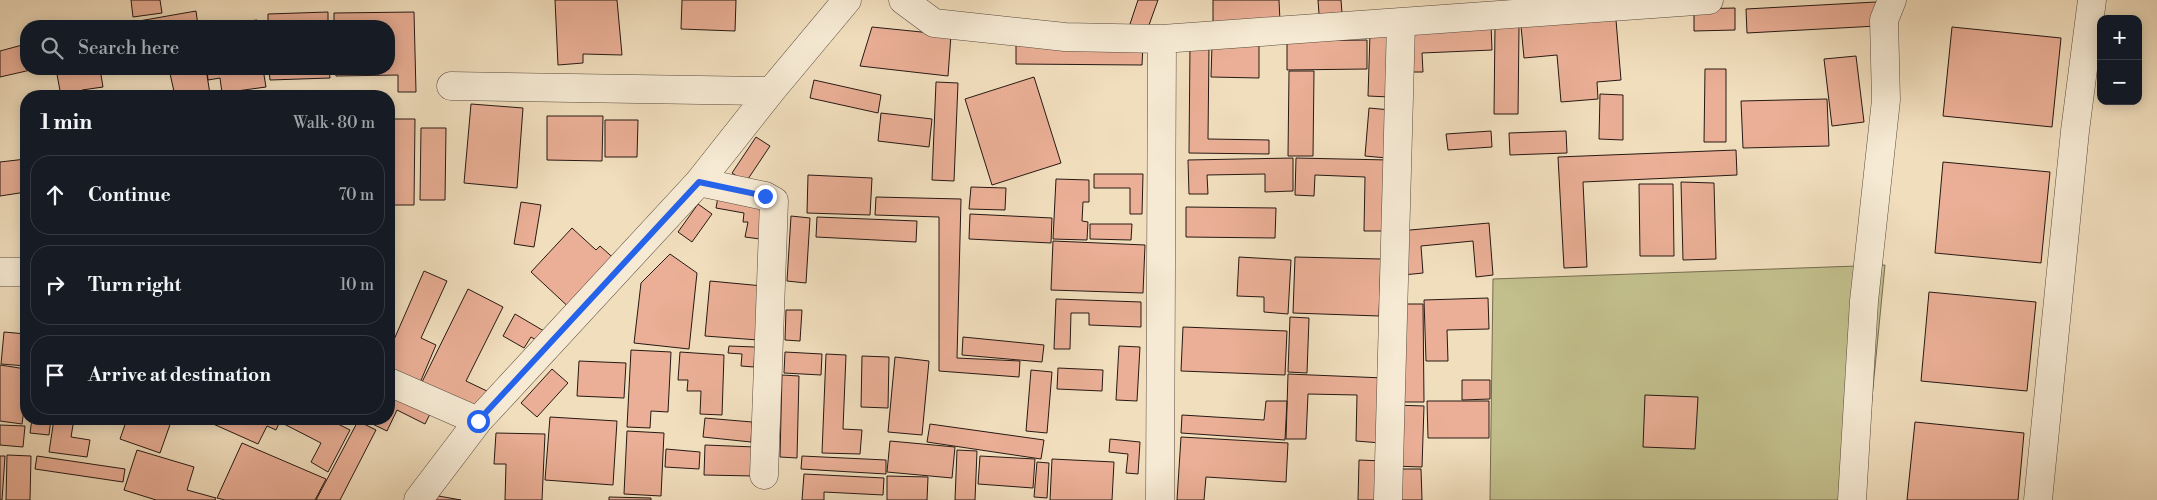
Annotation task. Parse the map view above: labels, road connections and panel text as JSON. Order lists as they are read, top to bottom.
{
  "page": {
    "map_buttons": ["+", "−"],
    "search": "Search here",
    "heading": ["1 min", "Walk · 80 m"],
    "list": [
      ["Continue", "70 m"],
      ["Turn right", "10 m"],
      "Arrive at destination"
    ]
  }
}
